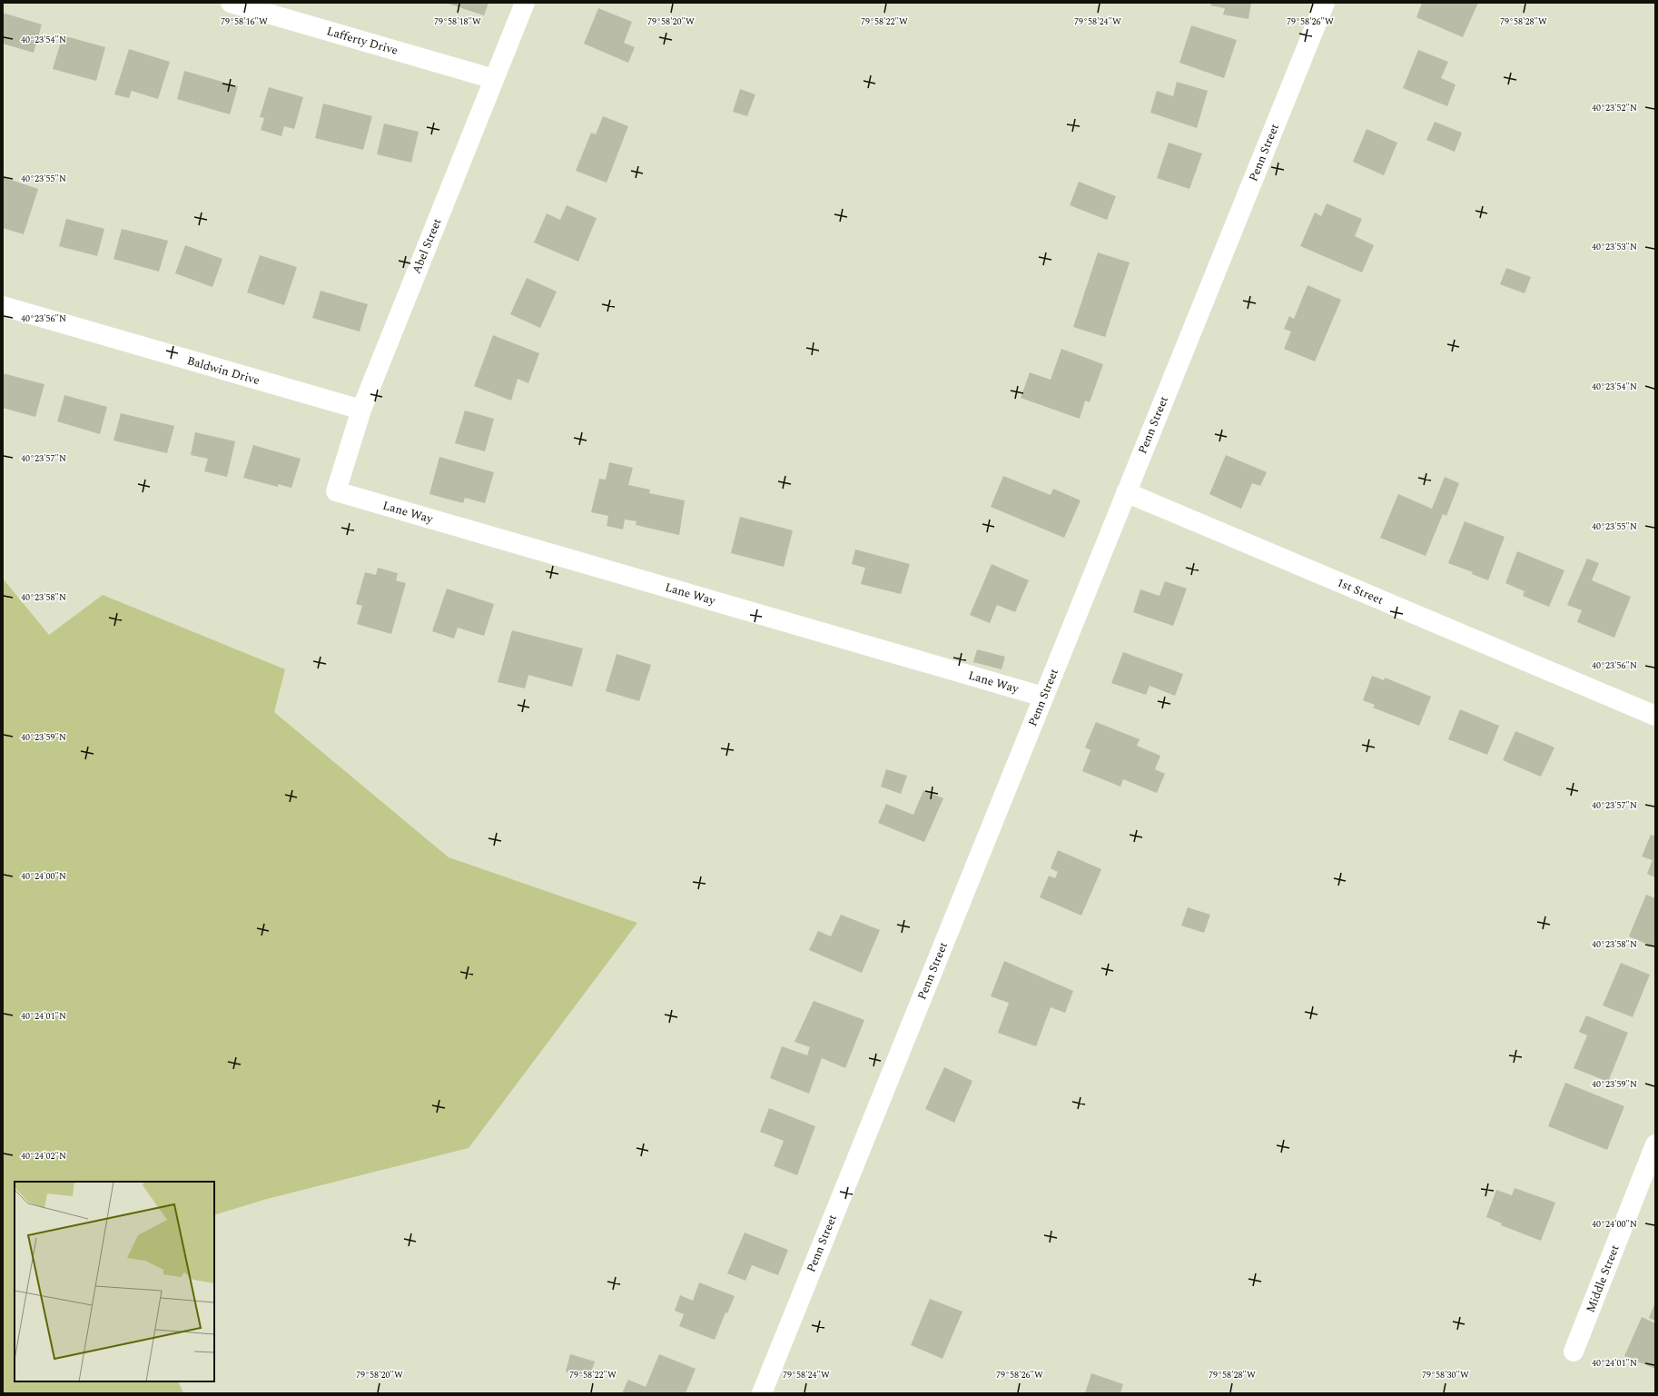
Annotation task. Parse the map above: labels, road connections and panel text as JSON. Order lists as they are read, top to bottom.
{
  "streets": {
    "street": [
      "Lafferty Drive",
      "Penn Street",
      "Abel Street",
      "Baldwin Drive",
      "Lane Way",
      "1st Street",
      "Middle Street"
    ]
  },
  "crossings": [
    ["Lafferty Drive", "Abel Street"],
    ["Penn Street", "Lane Way"],
    ["Penn Street", "1st Street"],
    ["Abel Street", "Baldwin Drive"],
    ["Abel Street", "Lane Way"]
  ],
  "coordinates": [
    "79°58'16\"W",
    "79°58'18\"W",
    "79°58'20\"W",
    "79°58'22\"W",
    "79°58'24\"W",
    "79°58'26\"W",
    "79°58'28\"W",
    "40°23'54\"N",
    "40°23'52\"N",
    "40°23'55\"N",
    "40°23'53\"N",
    "40°23'56\"N",
    "40°23'57\"N",
    "40°23'58\"N",
    "40°23'59\"N",
    "40°24'00\"N",
    "40°24'01\"N",
    "40°24'02\"N",
    "79°58'30\"W"
  ]
}
